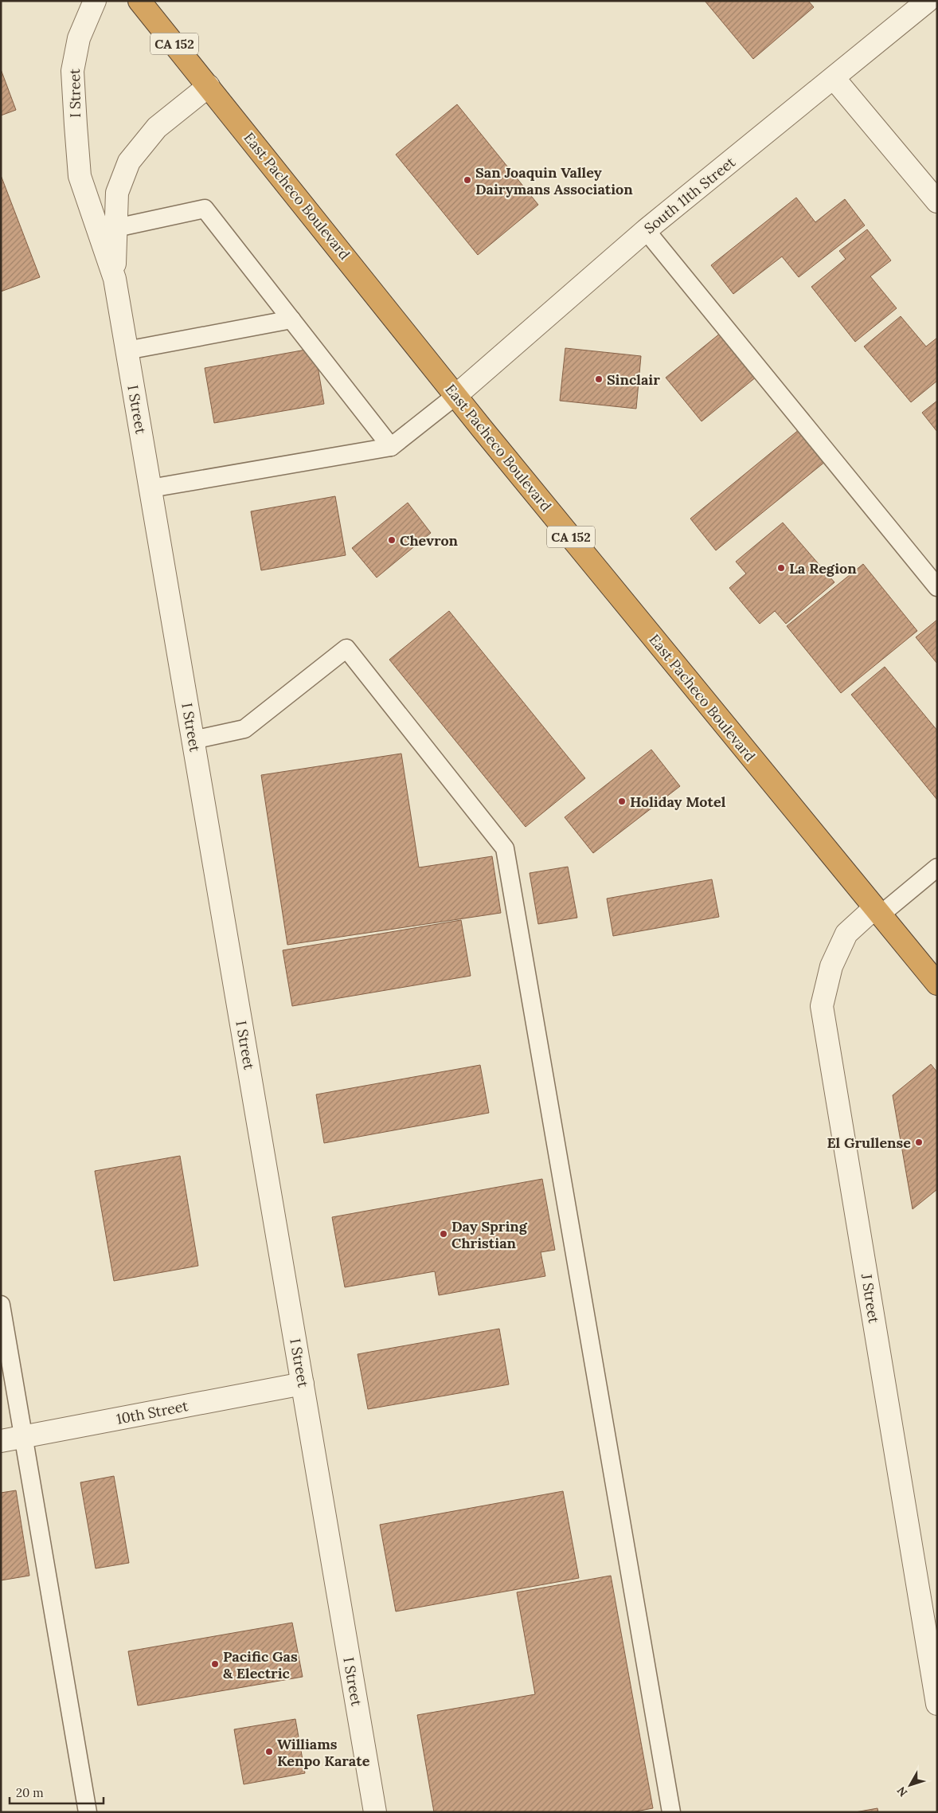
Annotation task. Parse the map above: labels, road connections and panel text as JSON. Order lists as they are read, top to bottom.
{
  "streets": {
    "highway": ["CA 152", "East Pacheco Boulevard"],
    "street": [
      "I Street",
      "South 11th Street",
      "J Street",
      "10th Street"
    ]
  },
  "crossings": [
    ["I Street", "East Pacheco Boulevard"],
    ["I Street", "10th Street"],
    ["South 11th Street", "East Pacheco Boulevard"],
    ["East Pacheco Boulevard", "J Street"]
  ],
  "places": [
    "San Joaquin Valley Dairymans Association",
    "Sinclair",
    "Chevron",
    "La Region",
    "Holiday Motel",
    "El Grullense",
    "Day Spring Christian",
    "Pacific Gas & Electric",
    "Williams Kenpo Karate"
  ],
  "scale_bar": "20 m",
  "north": "bottom left"
}
